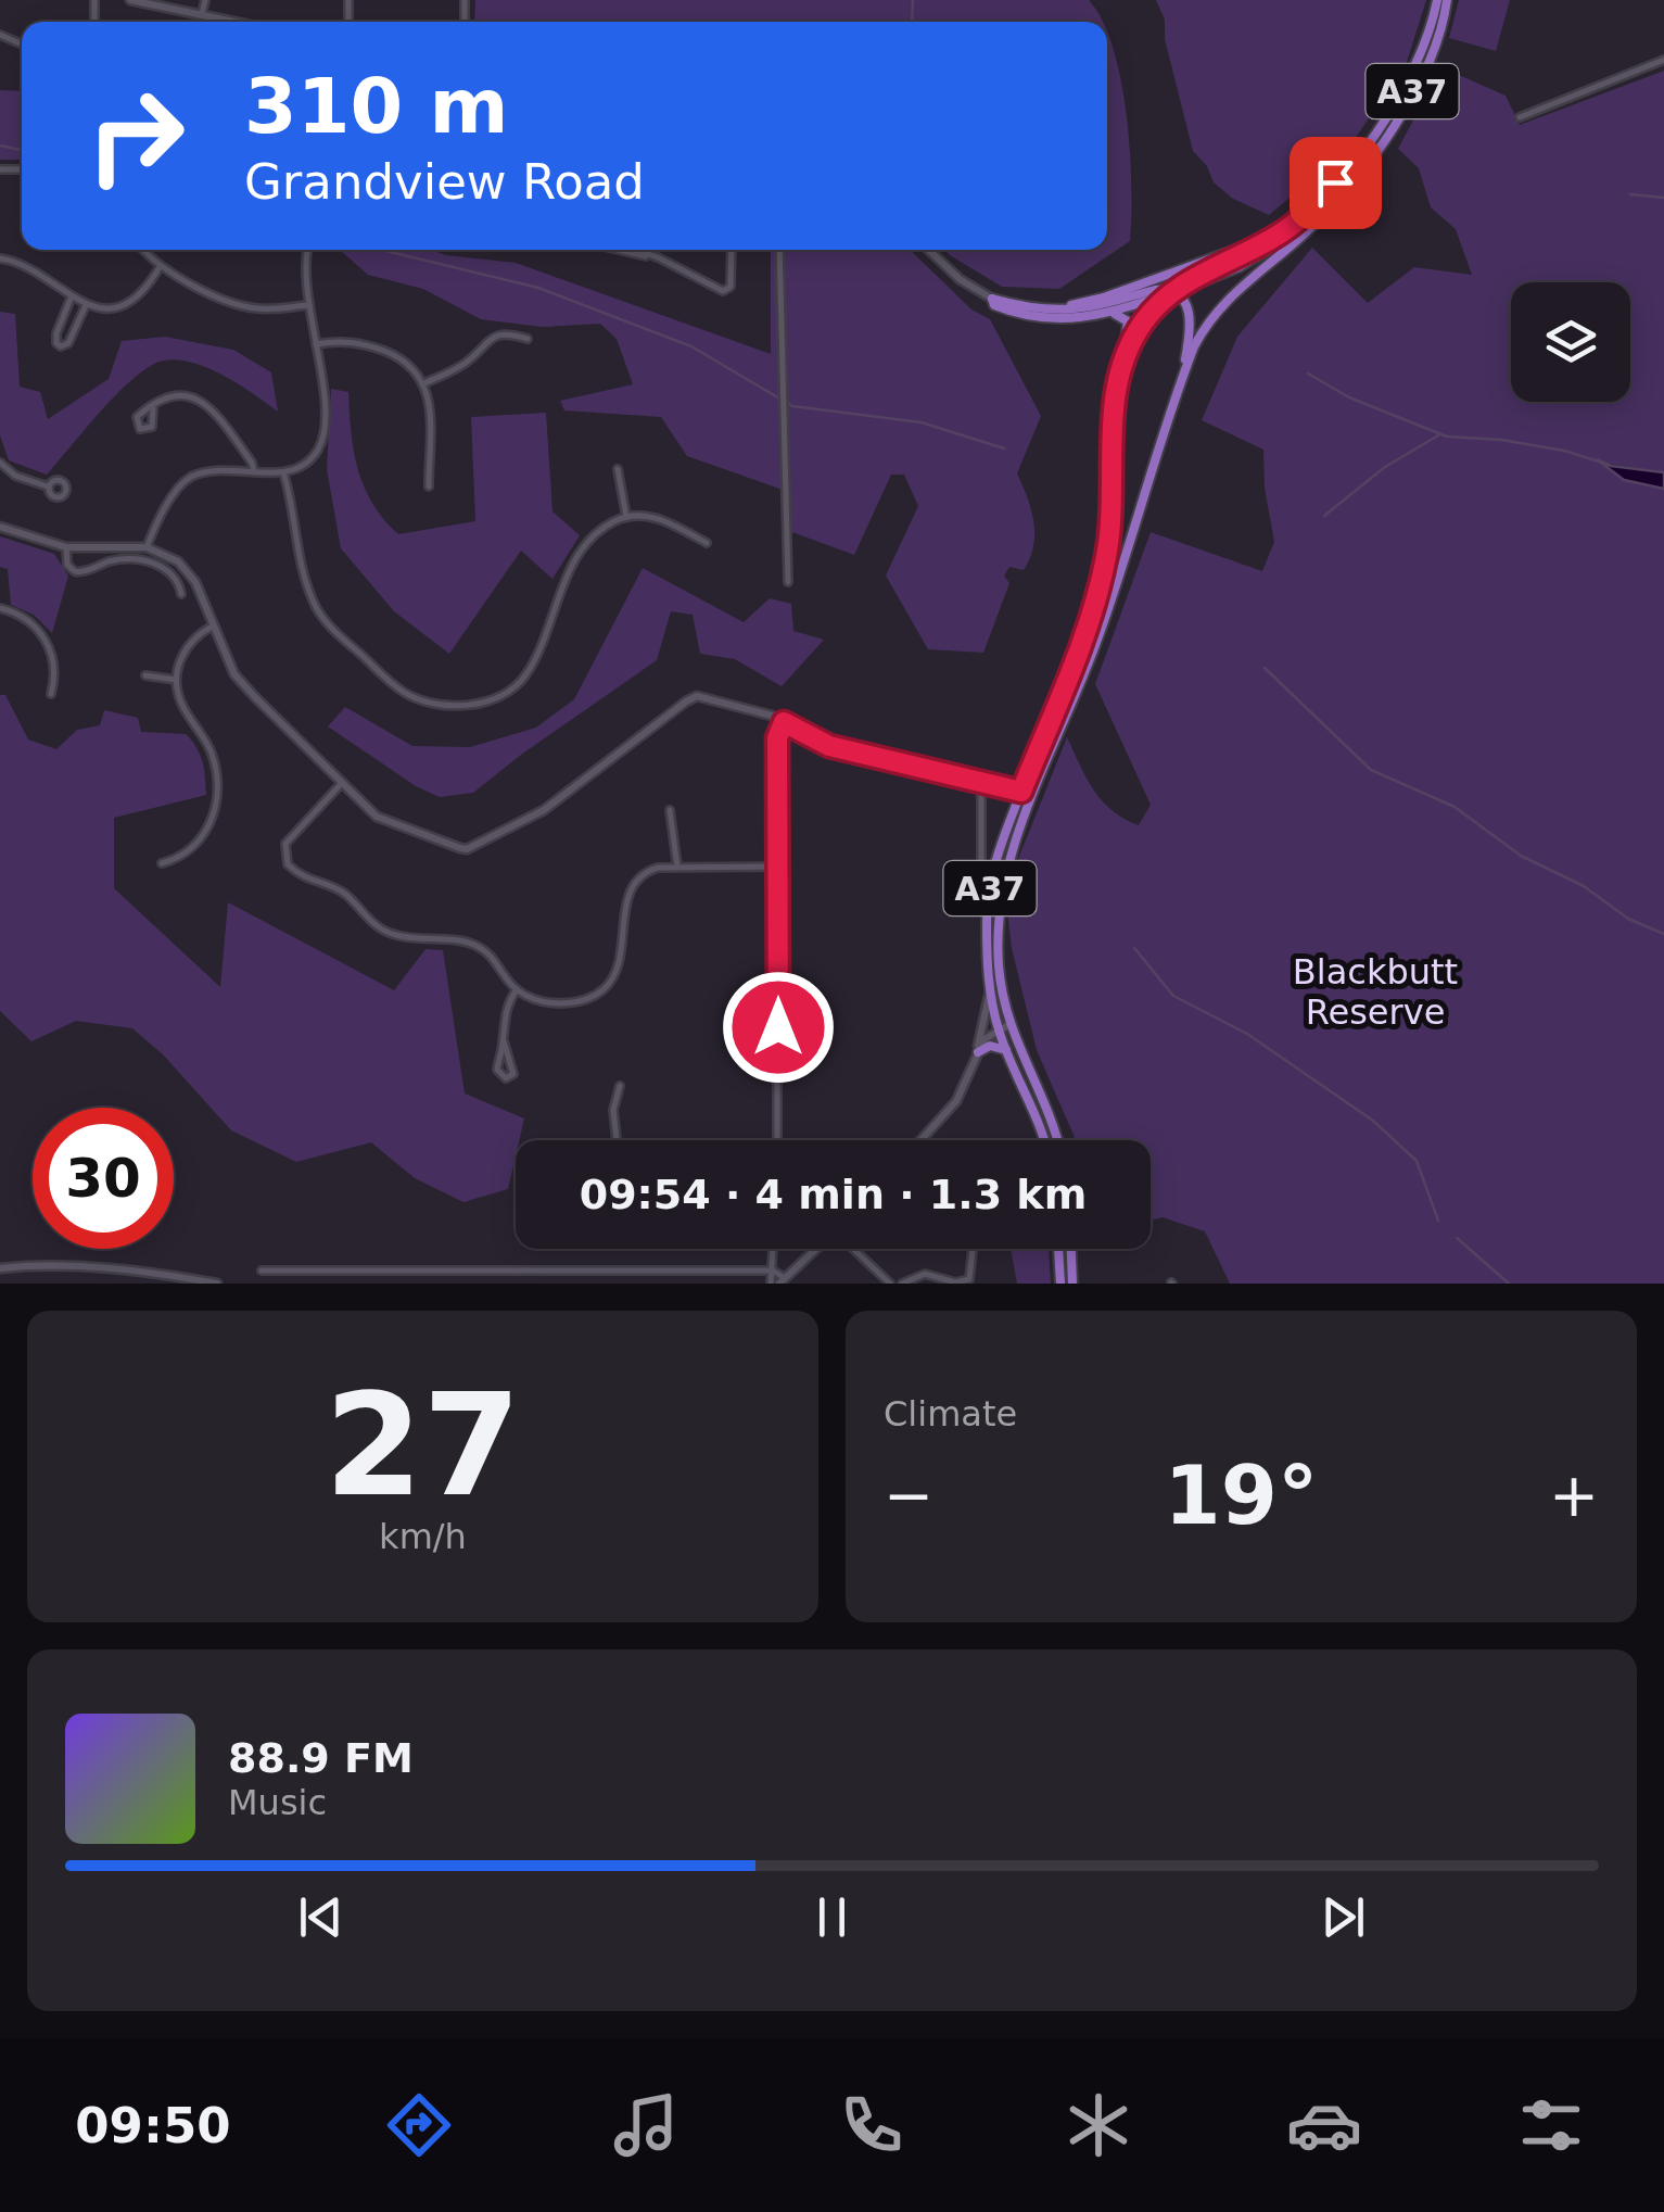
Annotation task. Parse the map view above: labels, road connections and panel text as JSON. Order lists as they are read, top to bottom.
{
  "streets": {
    "highway": ["A37"]
  },
  "parks": ["Blackbutt Reserve"],
  "page": {
    "turn": ["310 m", "Grandview Road"],
    "limit": "30",
    "trip": "09:54 · 4 min · 1.3 km",
    "tile": [
      ["27", "km/h"],
      "Climate"
    ],
    "heat": ["−", "19°", "+"],
    "song": ["88.9 FM", "Music"],
    "tabs": "09:50"
  }
}
